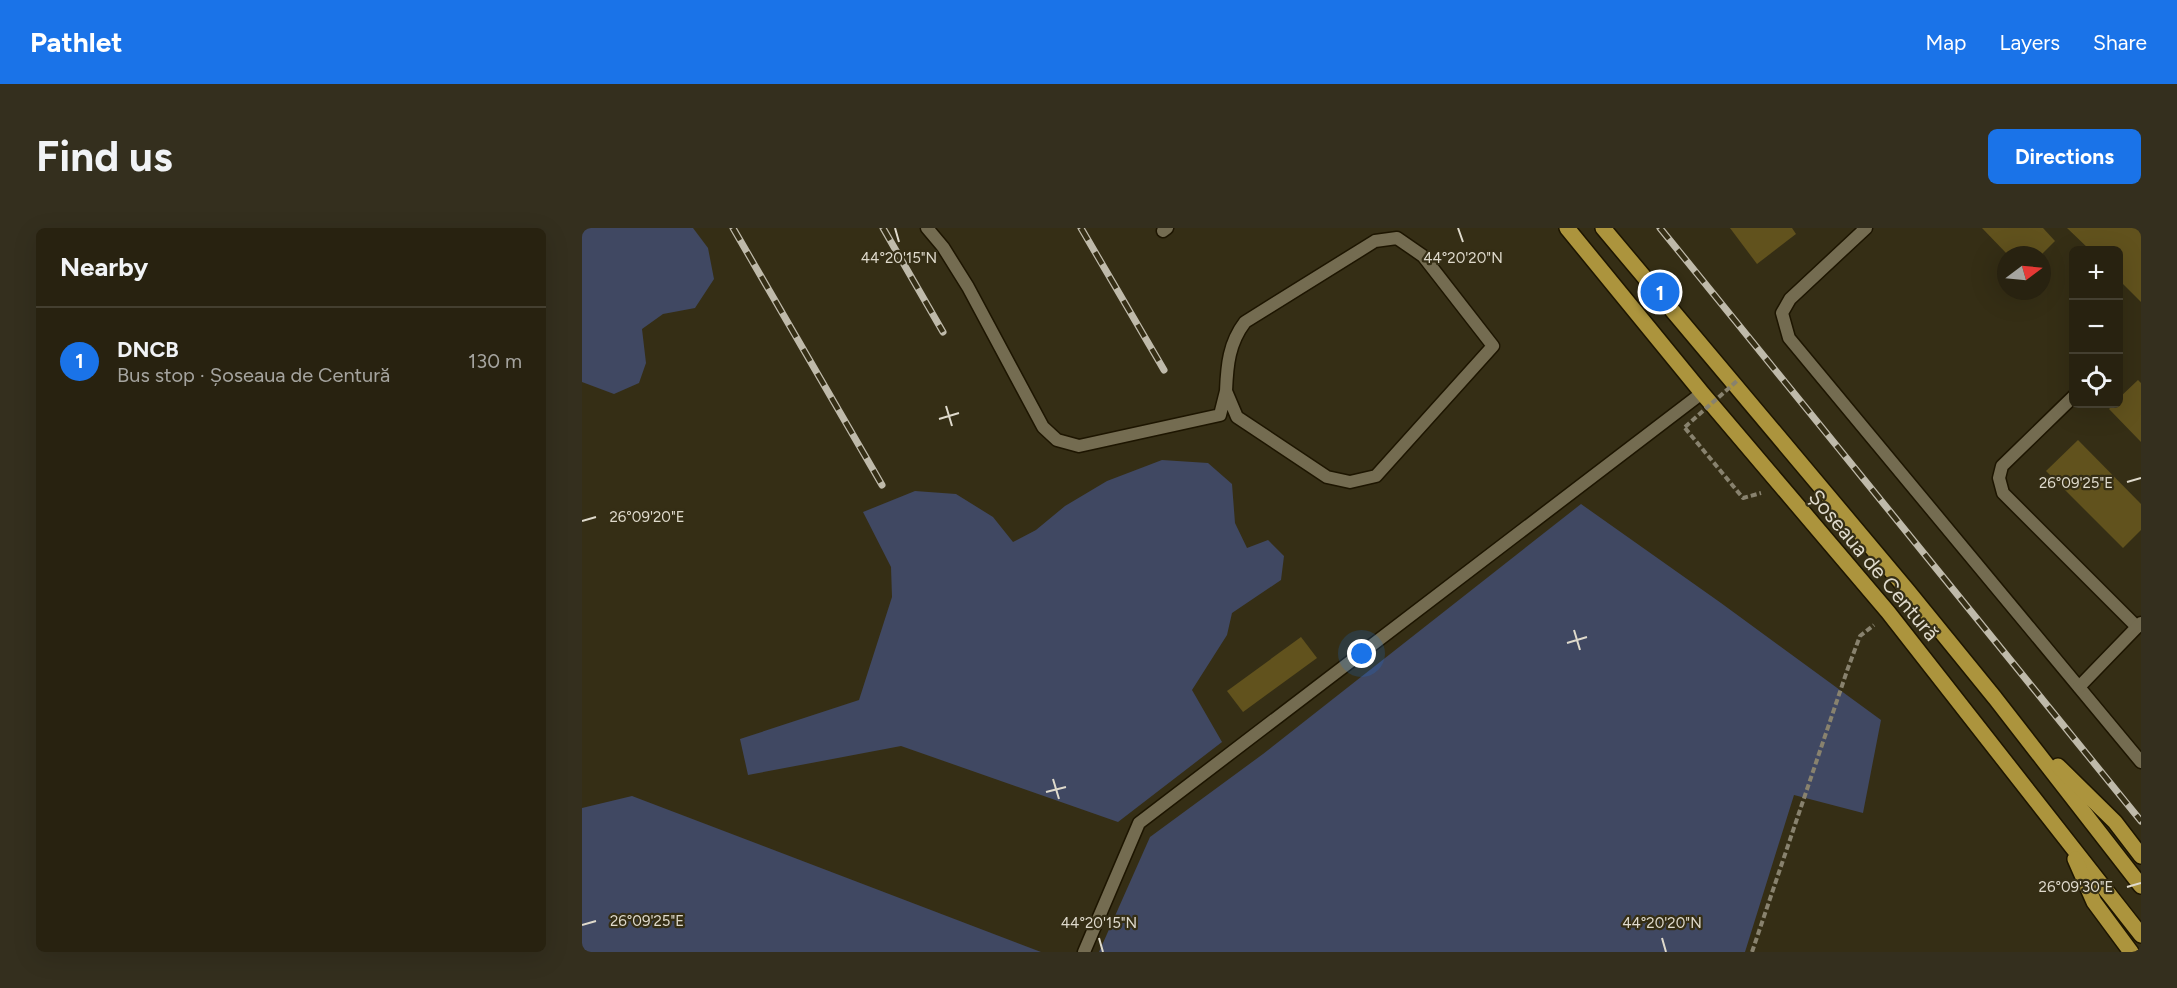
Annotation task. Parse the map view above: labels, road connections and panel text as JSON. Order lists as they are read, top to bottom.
{
  "streets": {
    "main road": ["Șoseaua de Centură"]
  },
  "north": "right",
  "page": {
    "header": "Pathlet",
    "nav": ["Map", "Layers", "Share"],
    "buttons": "Directions",
    "title": "Find us",
    "heading": "Nearby",
    "map_buttons": ["+", "−"],
    "pins": "1",
    "list": [
      {
        "mark": "1",
        "name": "DNCB",
        "note": "Bus stop · Șoseaua de Centură",
        "value": "130 m"
      }
    ]
  },
  "coordinates": [
    "44°20'15\"N",
    "44°20'20\"N",
    "26°09'25\"E",
    "26°09'20\"E",
    "26°09'30\"E"
  ]
}
